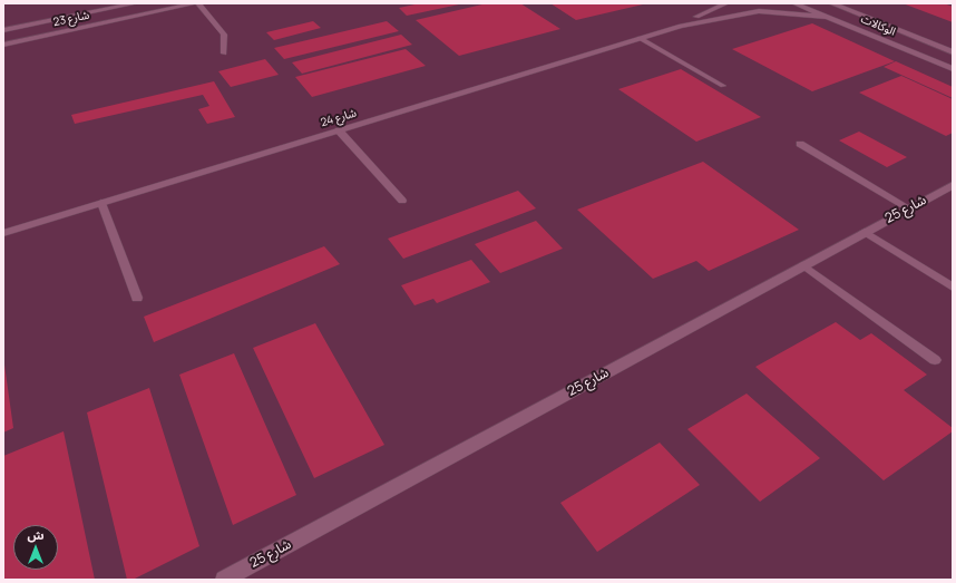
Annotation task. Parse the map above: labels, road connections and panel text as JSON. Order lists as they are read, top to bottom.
{
  "streets": {
    "street": [
      "شارع 23",
      "الوكالات",
      "شارع 24",
      "شارع 25"
    ]
  },
  "crossings": [
    ["الوكالات", "شارع 24"]
  ],
  "north": "top"
}
